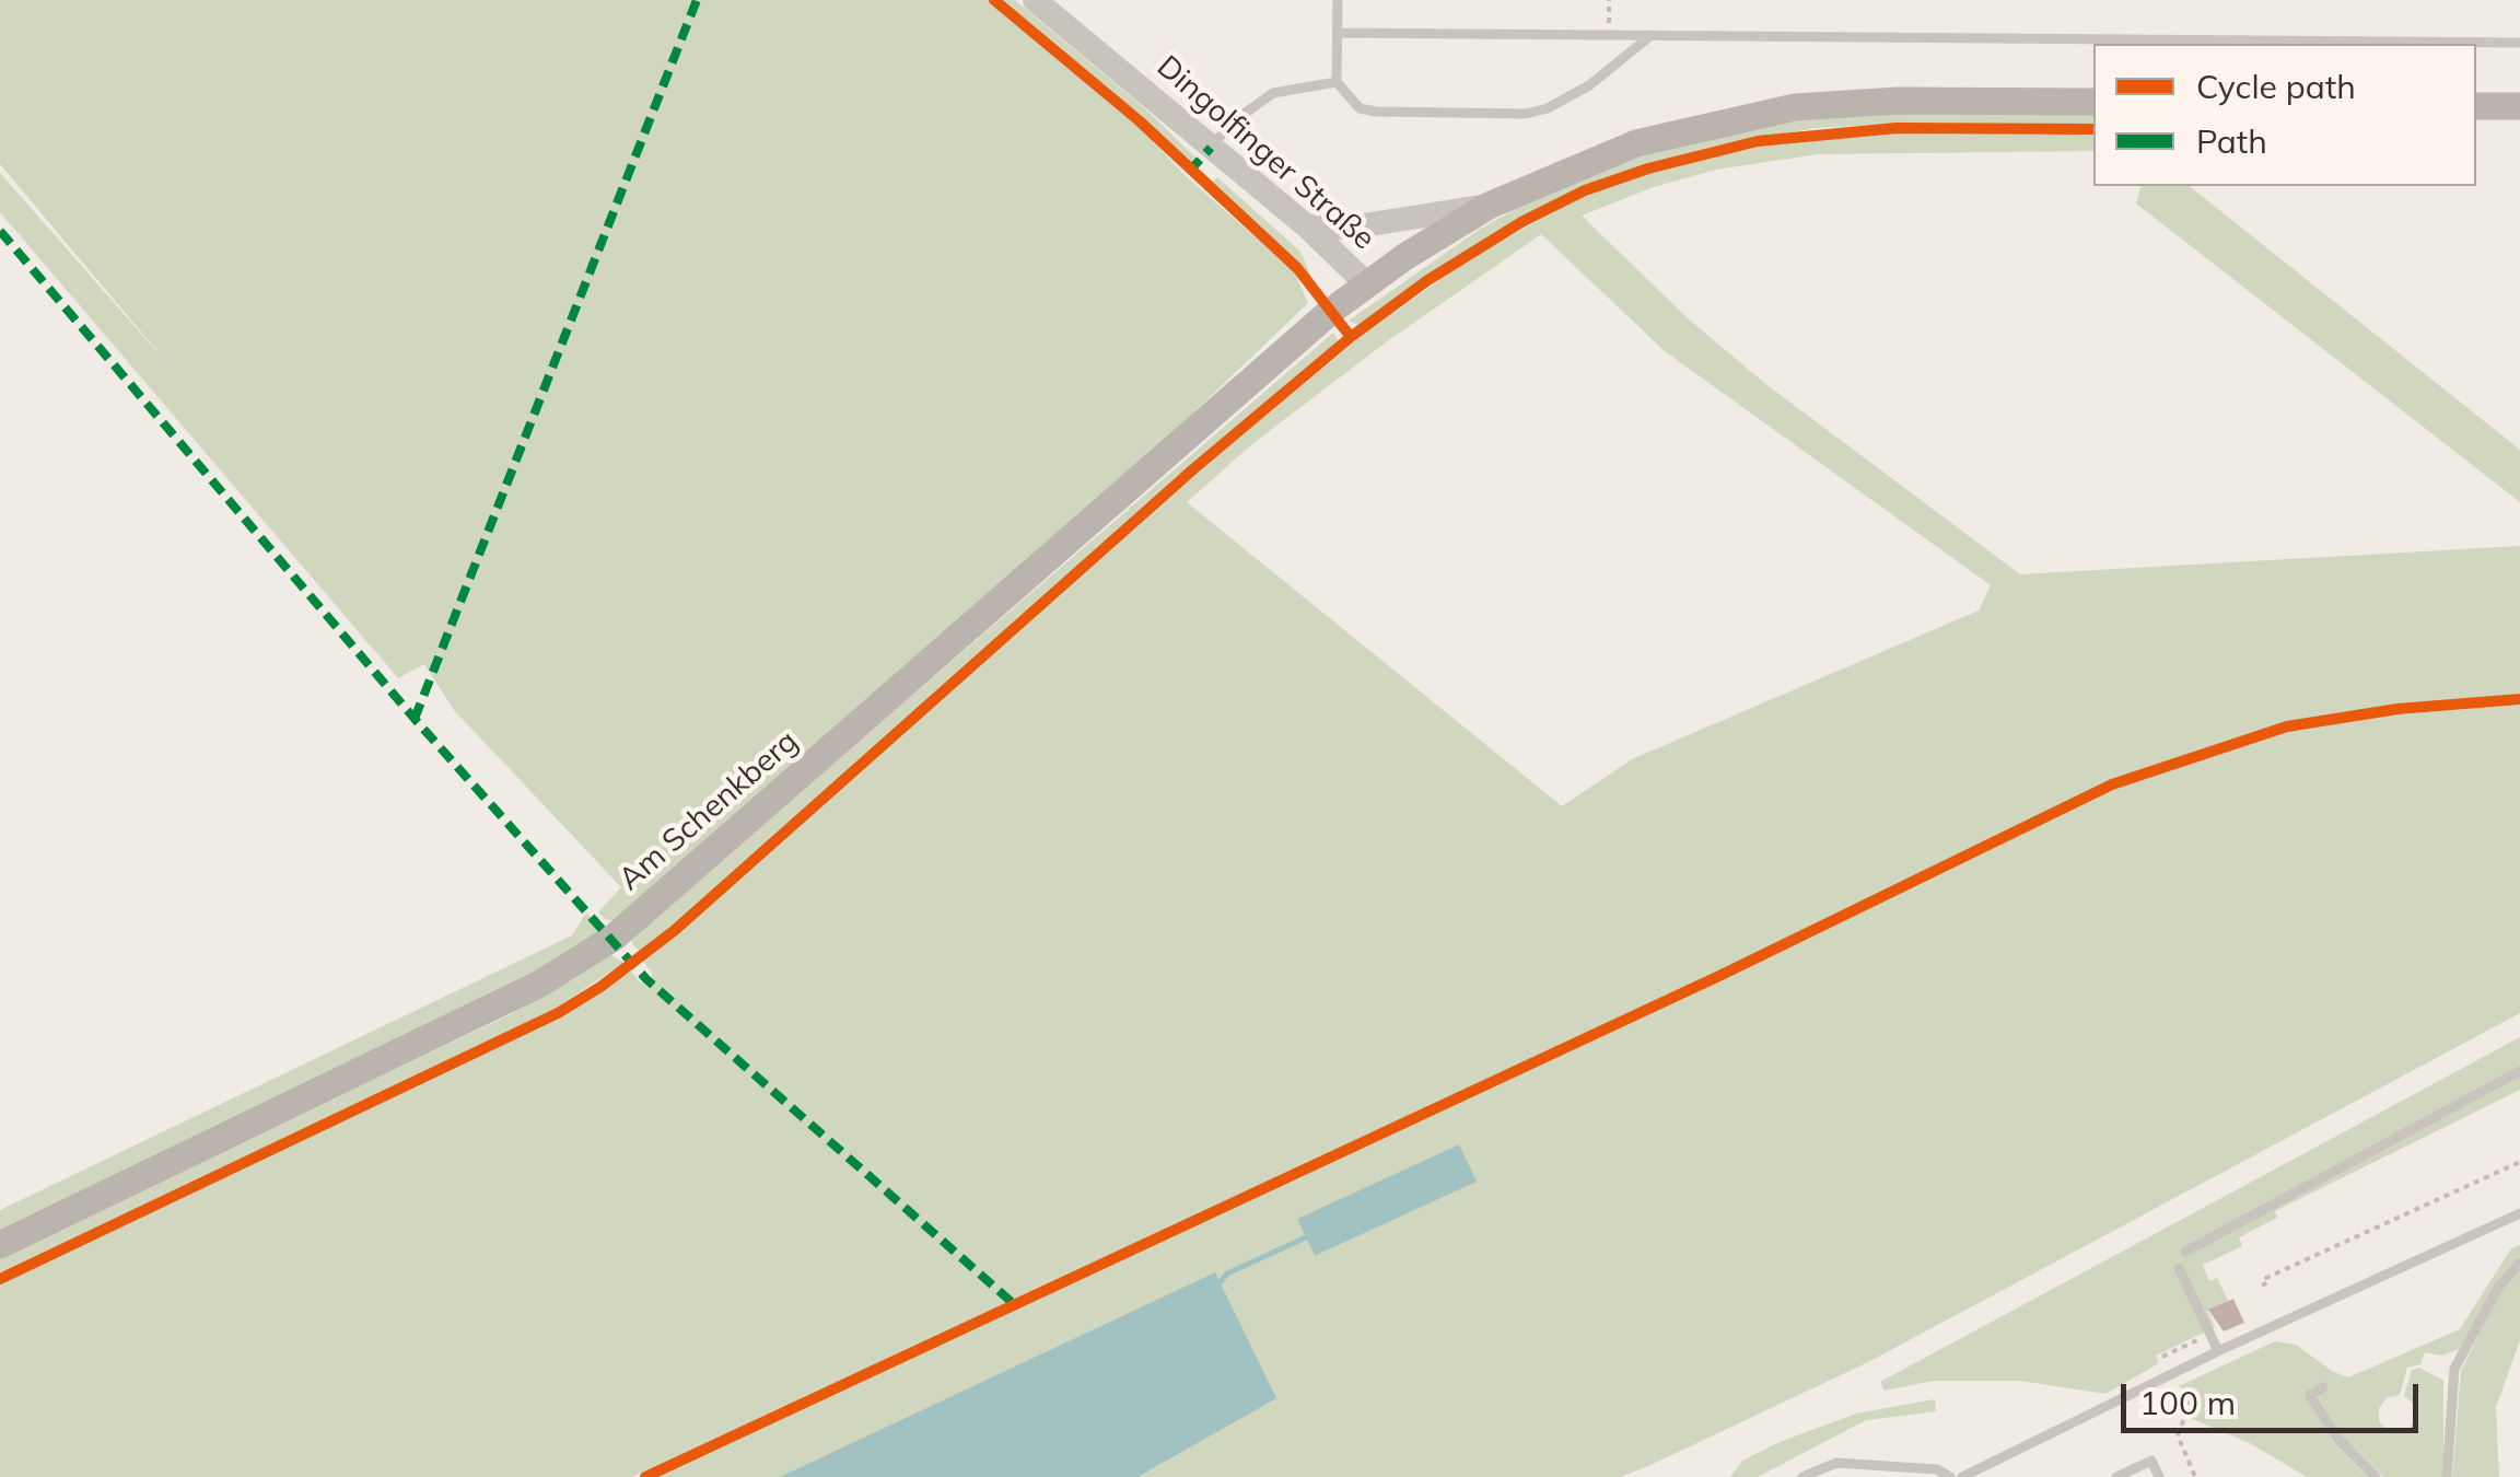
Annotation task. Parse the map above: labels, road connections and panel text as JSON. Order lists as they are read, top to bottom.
{
  "streets": {
    "main road": ["Dingolfinger Straße", "Am Schenkberg"]
  },
  "crossings": [
    ["Dingolfinger Straße", "Am Schenkberg"]
  ],
  "legend": ["Cycle path", "Path"],
  "scale_bar": "100 m"
}
